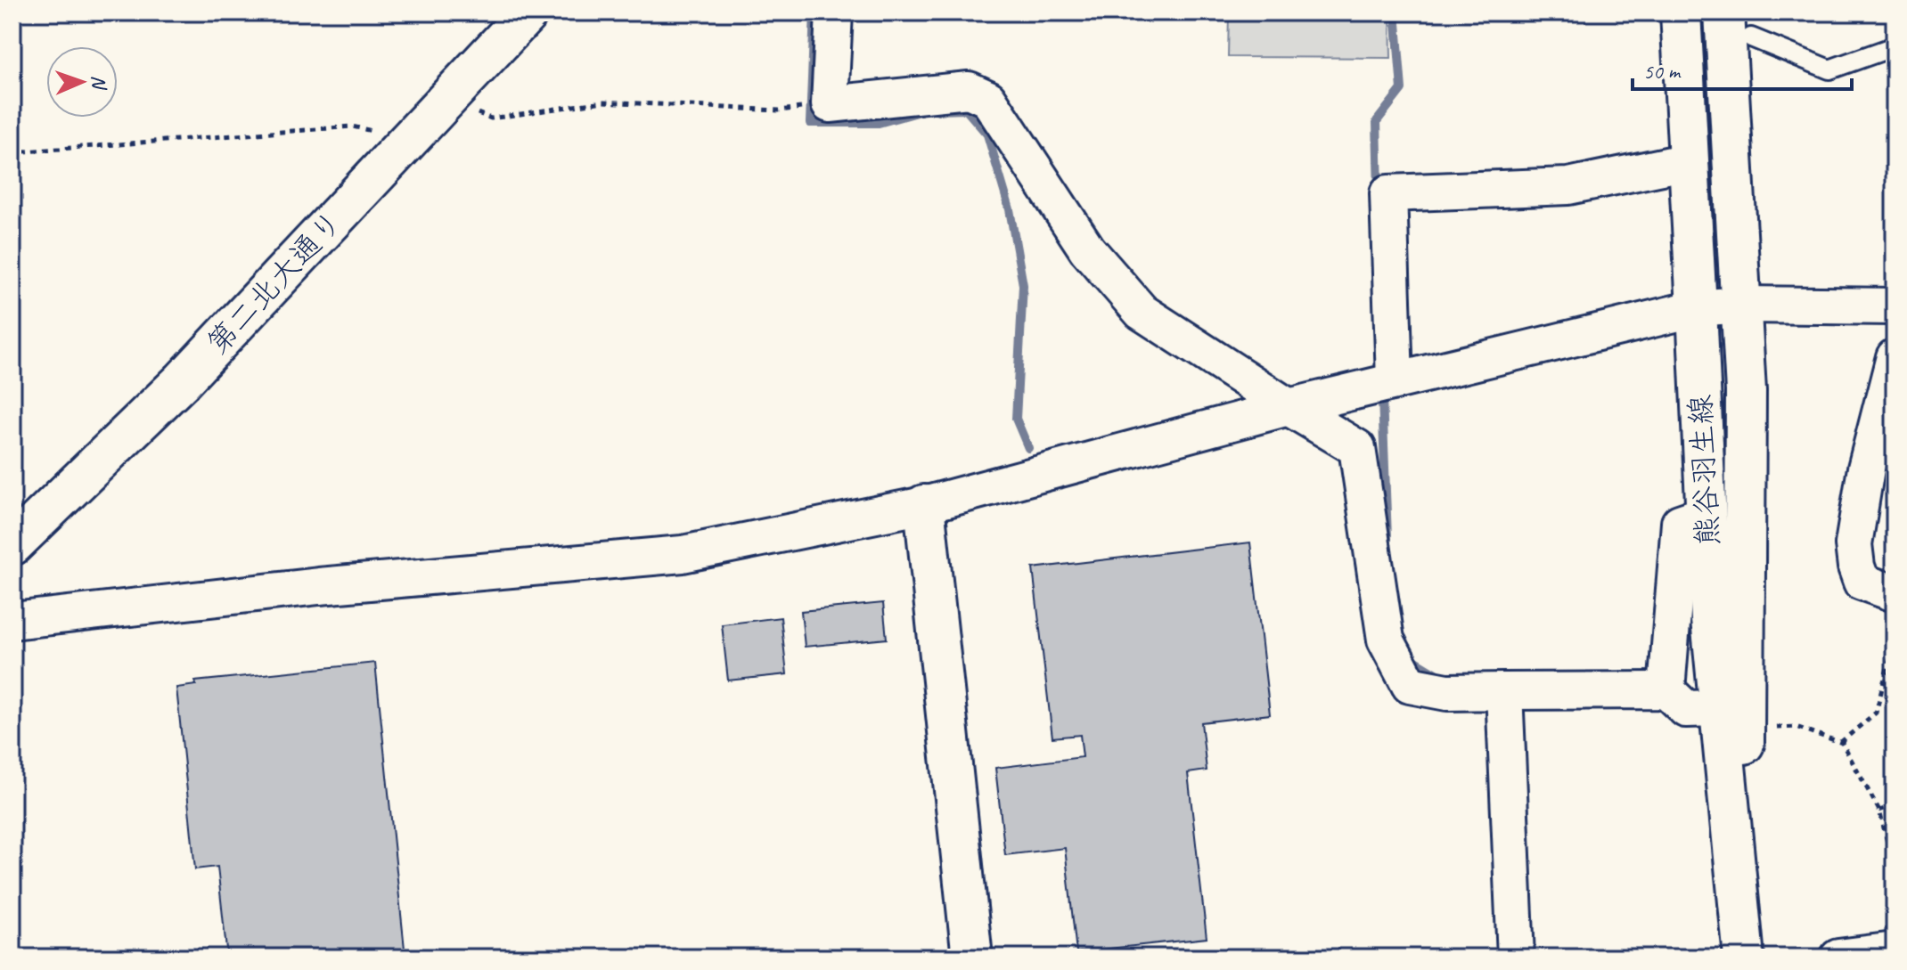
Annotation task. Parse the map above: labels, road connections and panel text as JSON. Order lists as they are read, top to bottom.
{
  "streets": {
    "main road": ["第二北大通り", "熊谷羽生線"]
  },
  "scale_bar": "50 m",
  "north": "right"
}
